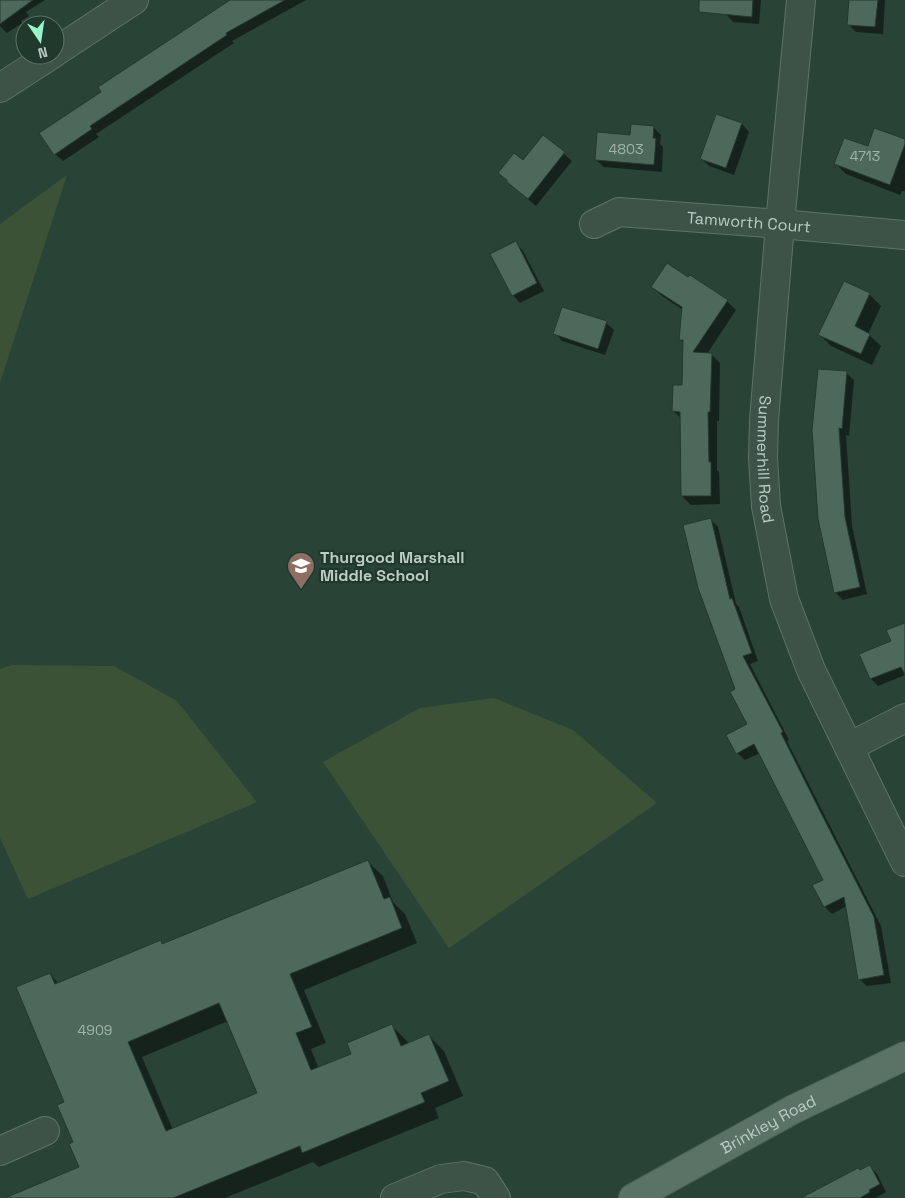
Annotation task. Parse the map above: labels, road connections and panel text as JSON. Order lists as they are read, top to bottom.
{
  "streets": {
    "main road": ["Brinkley Road"],
    "street": ["Tamworth Court", "Summerhill Road"]
  },
  "crossings": [
    ["Tamworth Court", "Summerhill Road"]
  ],
  "places": {
    "school or university": ["Thurgood Marshall Middle School"]
  },
  "house_numbers": ["4803", "4713", "4909"],
  "north": "bottom"
}
